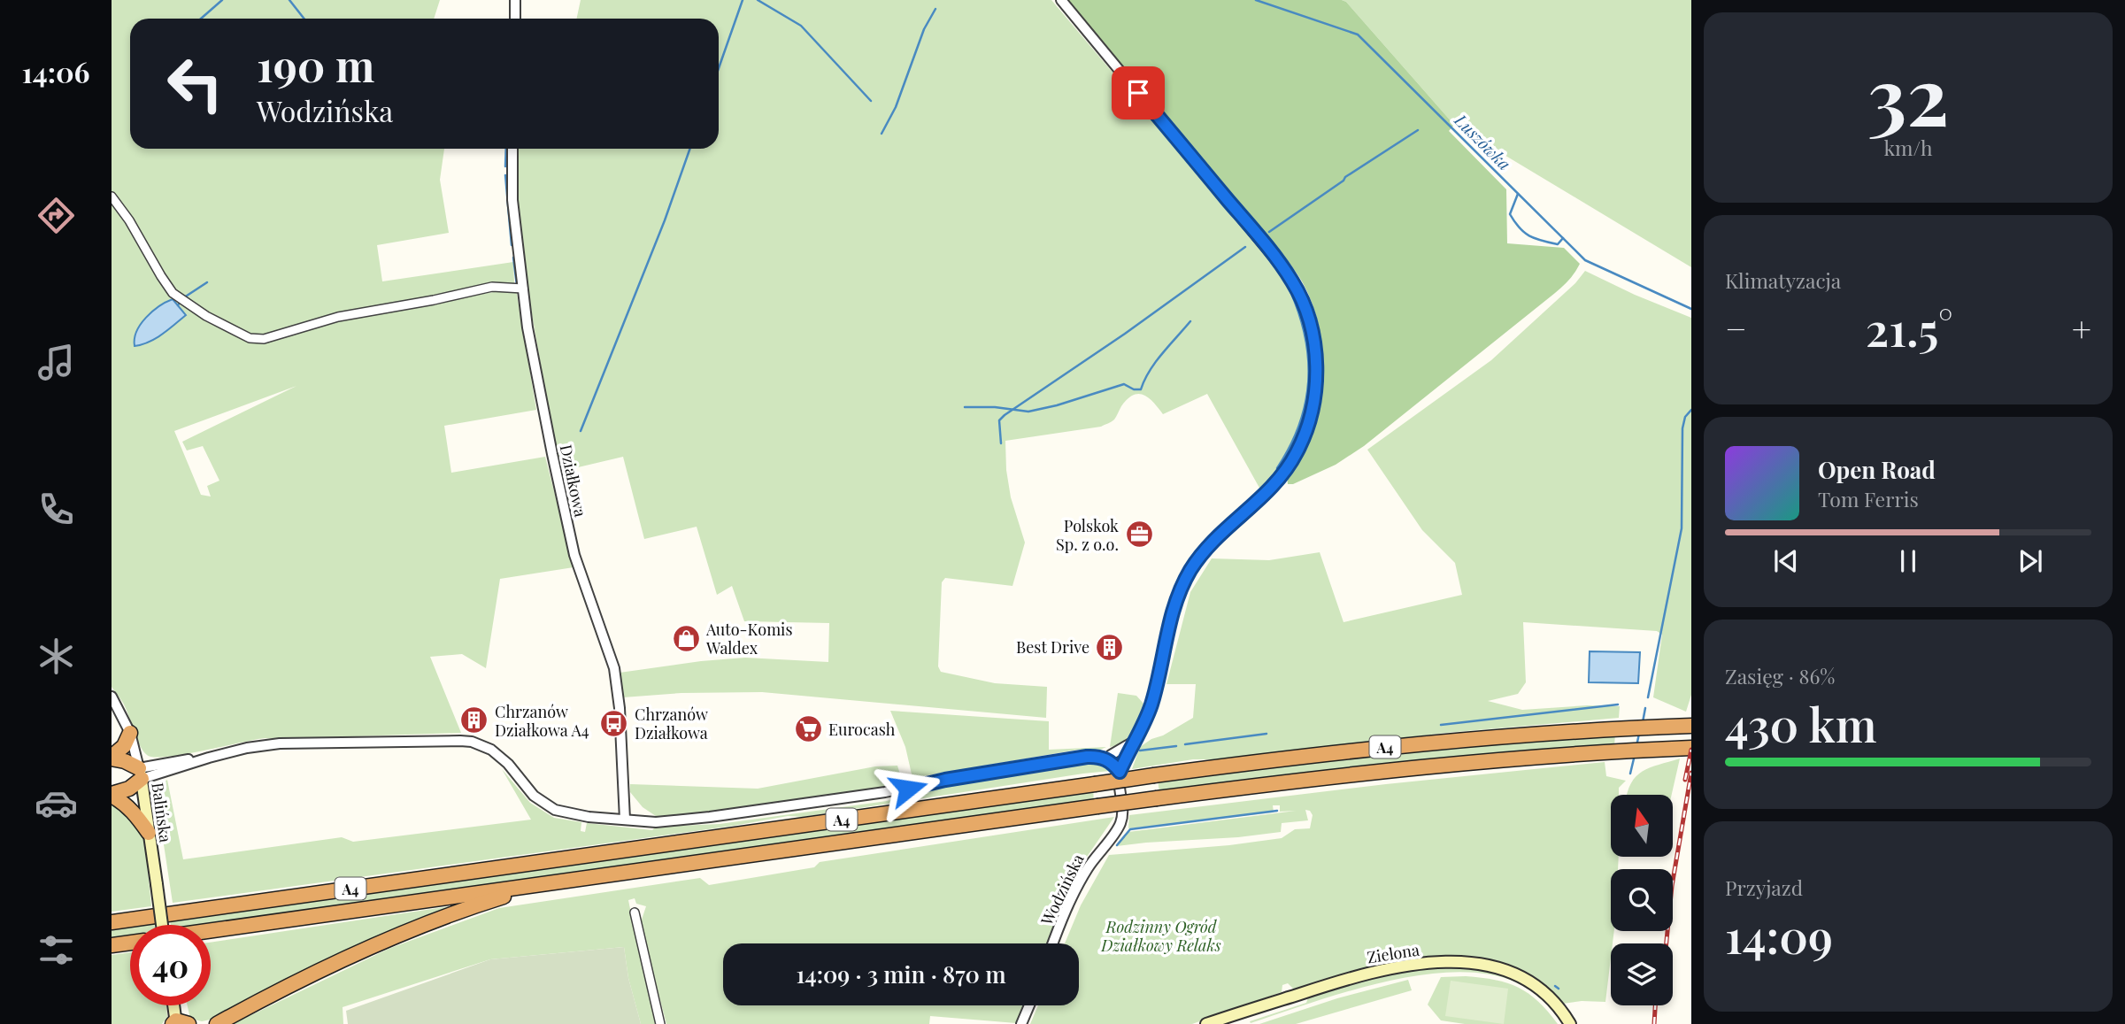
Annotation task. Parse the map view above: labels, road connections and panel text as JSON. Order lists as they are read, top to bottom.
{
  "streets": {
    "highway": ["A4"],
    "main road": ["Balińska", "Zielona"],
    "street": ["Działkowa", "Wodzińska"]
  },
  "water": ["Luszówka"],
  "parks": ["Rodzinny Ogród Działkowy Relaks"],
  "places": {
    "office": ["Polskok Sp. z o.o."],
    "shop": ["Auto-Komis Waldex"],
    "building": ["Best Drive", "Chrzanów Działkowa A4"],
    "bus stop": ["Chrzanów Działkowa"],
    "supermarket": ["Eurocash"]
  },
  "north": "top",
  "page": {
    "tabs": "14:06",
    "tile": [
      ["32", "km/h"],
      "Klimatyzacja",
      ["Zasięg · 86%", "430 km"],
      ["Przyjazd", "14:09"]
    ],
    "turn": ["190 m", "Wodzińska"],
    "heat": ["−", "21.5°", "+"],
    "song": ["Open Road", "Tom Ferris"],
    "limit": "40",
    "trip": "14:09 · 3 min · 870 m"
  }
}
